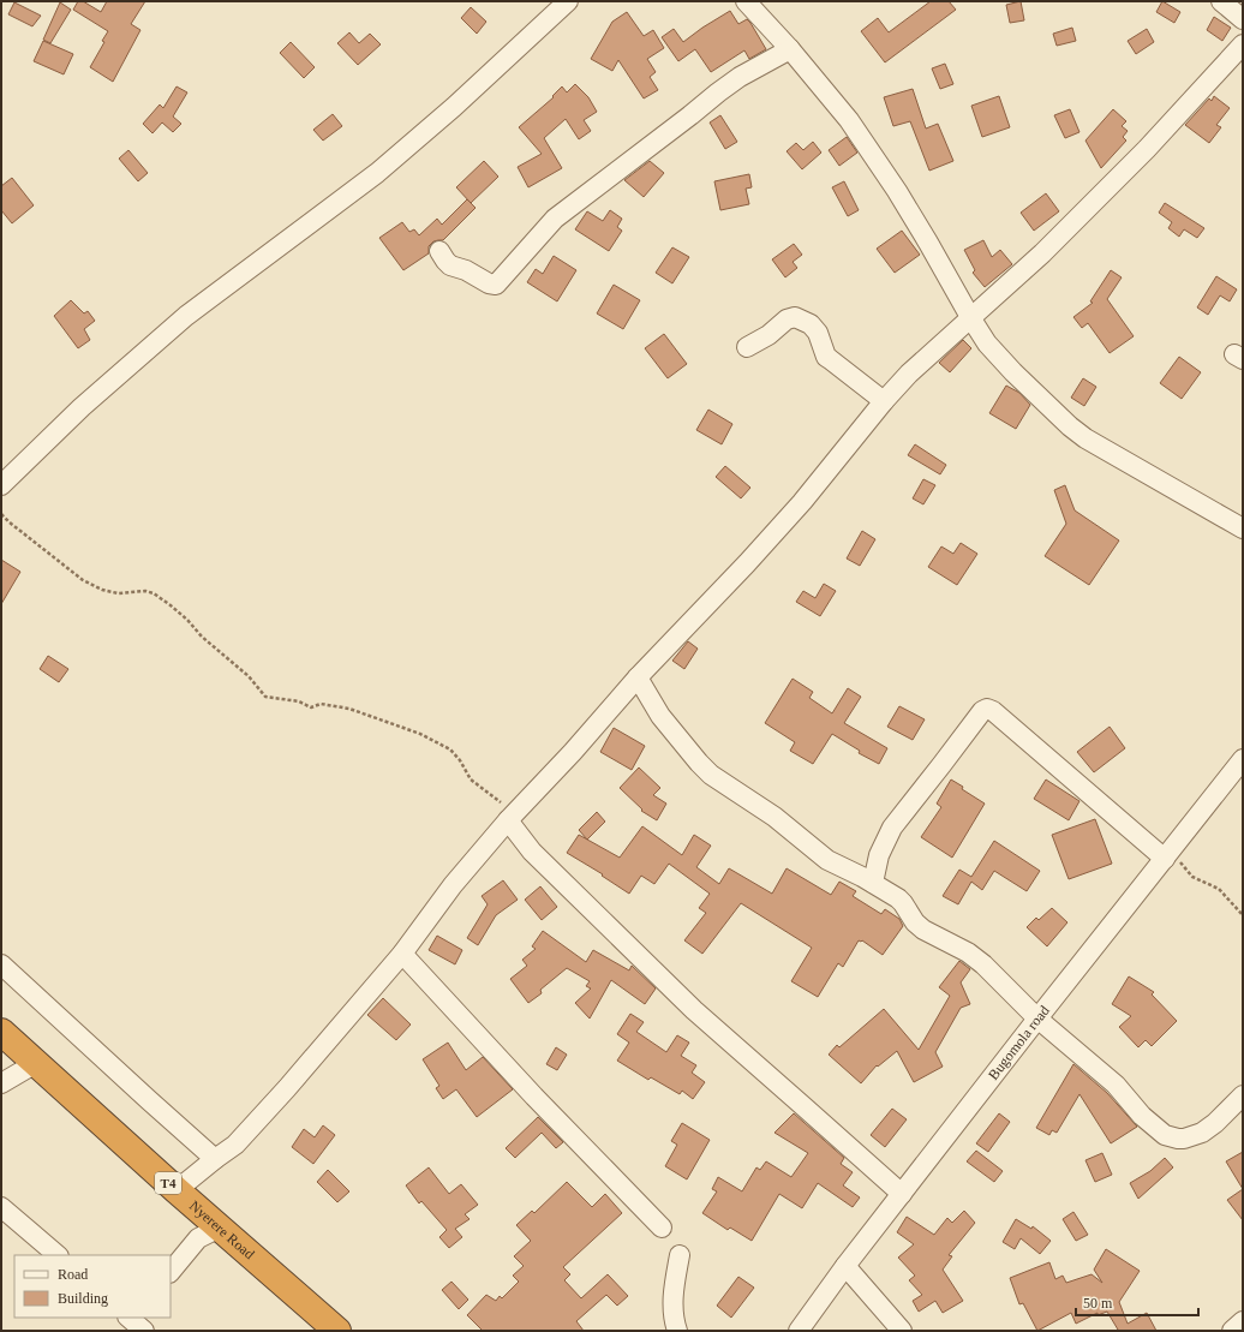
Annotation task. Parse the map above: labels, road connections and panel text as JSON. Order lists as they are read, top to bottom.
{
  "streets": {
    "highway": ["T4", "Nyerere Road"],
    "street": ["Bugomola road"]
  },
  "legend": ["Road", "Building"],
  "scale_bar": "50 m"
}
